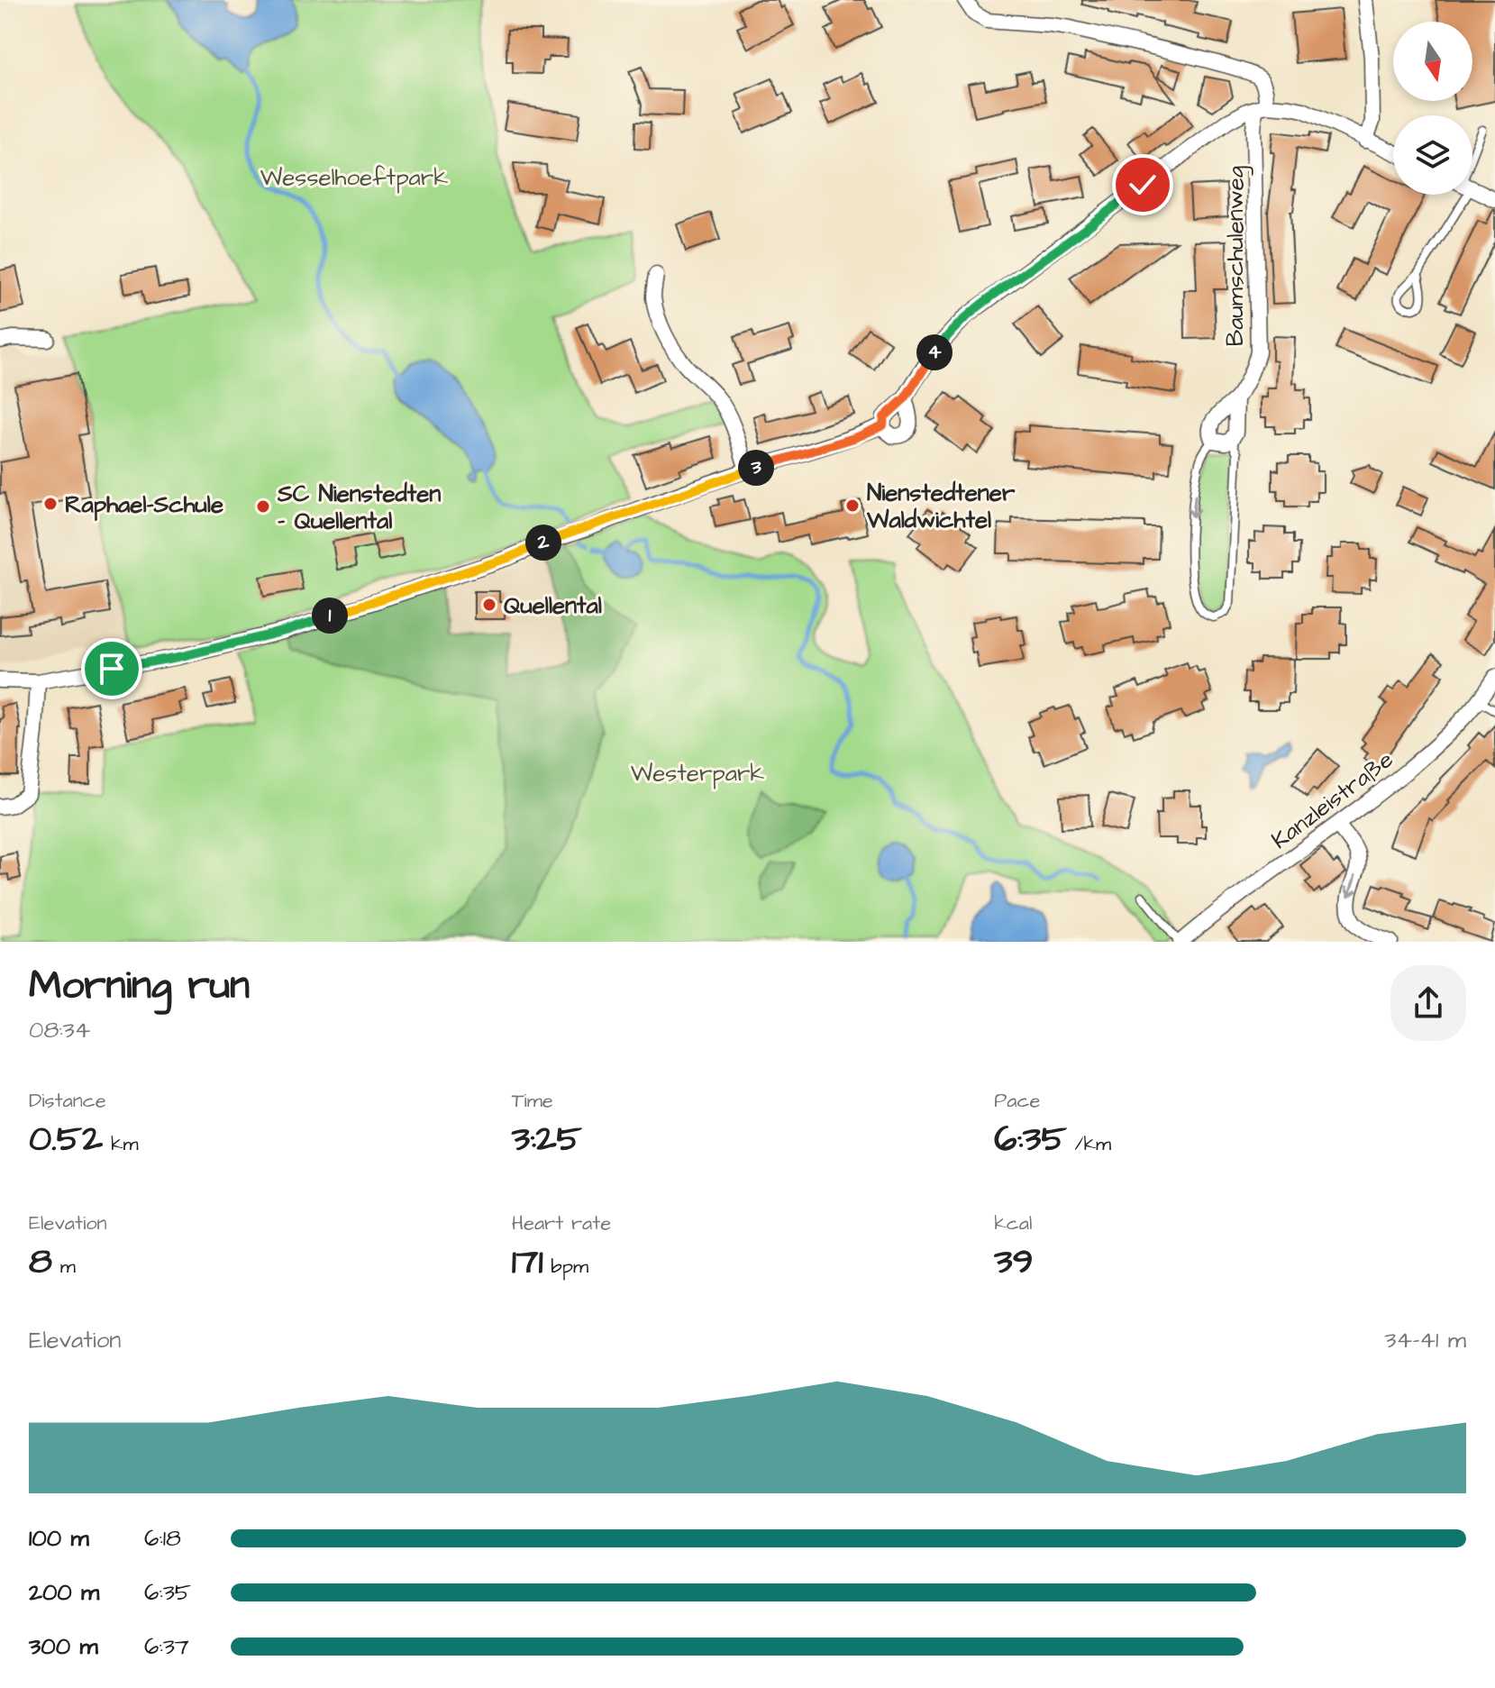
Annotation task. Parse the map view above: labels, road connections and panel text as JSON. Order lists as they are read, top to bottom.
{
  "streets": {
    "street": ["Baumschulenweg", "Kanzleistraße"]
  },
  "parks": ["Wesselhoeftpark", "Westerpark"],
  "places": [
    "Raphael-Schule",
    "Nienstedtener Waldwichtel",
    "SC Nienstedten - Quellental",
    "Quellental"
  ],
  "north": "bottom",
  "page": {
    "pins": [
      "4",
      "3",
      "2",
      "1"
    ],
    "heading": ["Morning run", "08:34"],
    "stats": [
      ["Distance", "0.52 km"],
      ["Time", "3:25"],
      ["Pace", "6:35 /km"],
      ["Elevation", "8 m"],
      ["Heart rate", "171 bpm"],
      ["kcal", "39"]
    ],
    "chart": ["Elevation", "34–41 m"],
    "list": [
      {
        "name": "100 m",
        "note": "6:18"
      },
      {
        "name": "200 m",
        "note": "6:35"
      },
      {
        "name": "300 m",
        "note": "6:37"
      }
    ]
  }
}
